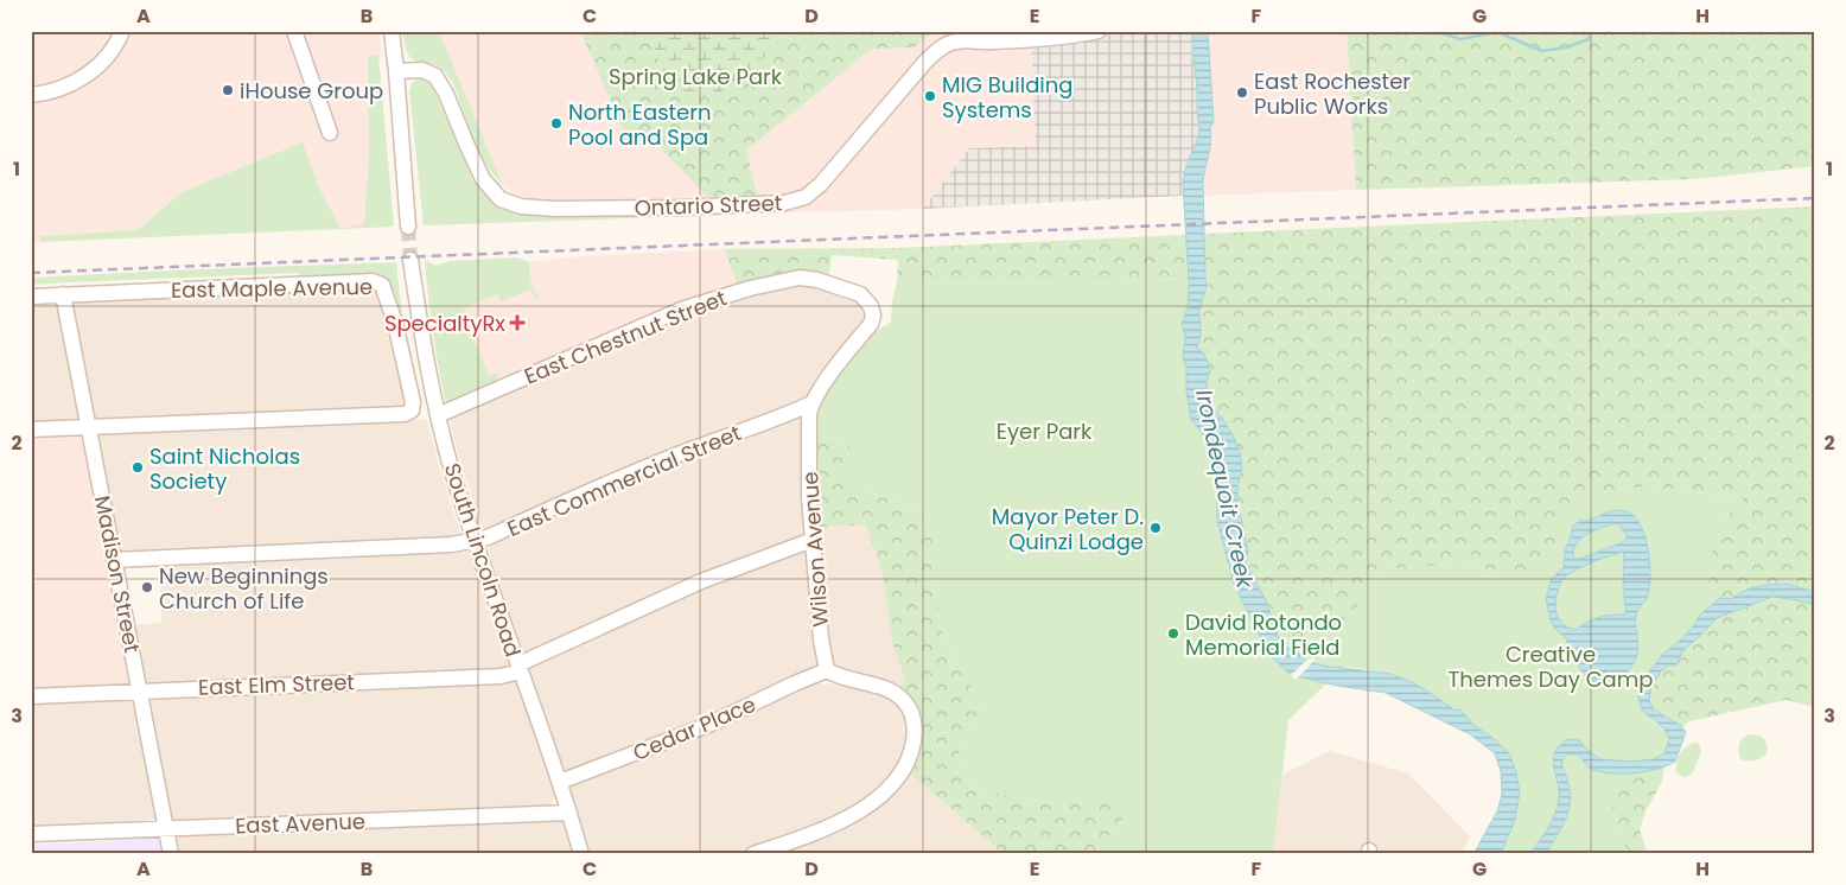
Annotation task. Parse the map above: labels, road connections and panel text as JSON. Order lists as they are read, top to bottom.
{
  "streets": {
    "street": [
      "Ontario Street",
      "East Maple Avenue",
      "East Chestnut Street",
      "East Commercial Street",
      "Wilson Avenue",
      "South Lincoln Road",
      "Madison Street",
      "East Elm Street",
      "Cedar Place",
      "East Avenue"
    ]
  },
  "crossings": [
    ["East Maple Avenue", "Madison Street"],
    ["East Chestnut Street", "Wilson Avenue"],
    ["East Chestnut Street", "South Lincoln Road"],
    ["East Commercial Street", "Wilson Avenue"],
    ["East Commercial Street", "South Lincoln Road"],
    ["East Commercial Street", "Madison Street"],
    ["Wilson Avenue", "East Elm Street"],
    ["Wilson Avenue", "Cedar Place"],
    ["South Lincoln Road", "East Elm Street"],
    ["South Lincoln Road", "Cedar Place"],
    ["South Lincoln Road", "East Avenue"],
    ["Madison Street", "East Elm Street"],
    ["Madison Street", "East Avenue"]
  ],
  "water": ["Irondequoit Creek"],
  "parks": ["Spring Lake Park", "Eyer Park", "Creative Themes Day Camp"],
  "places": {
    "other": [
      "iHouse Group",
      "East Rochester Public Works",
      "MIG Building Systems",
      "North Eastern Pool and Spa",
      "Saint Nicholas Society",
      "Mayor Peter D. Quinzi Lodge",
      "New Beginnings Church of Life",
      "David Rotondo Memorial Field"
    ],
    "health": ["SpecialtyRx"]
  },
  "grid": {
    "columns": [
      "A",
      "B",
      "C",
      "D",
      "E",
      "F",
      "G",
      "H"
    ],
    "rows": ["1", "2", "3"]
  }
}
